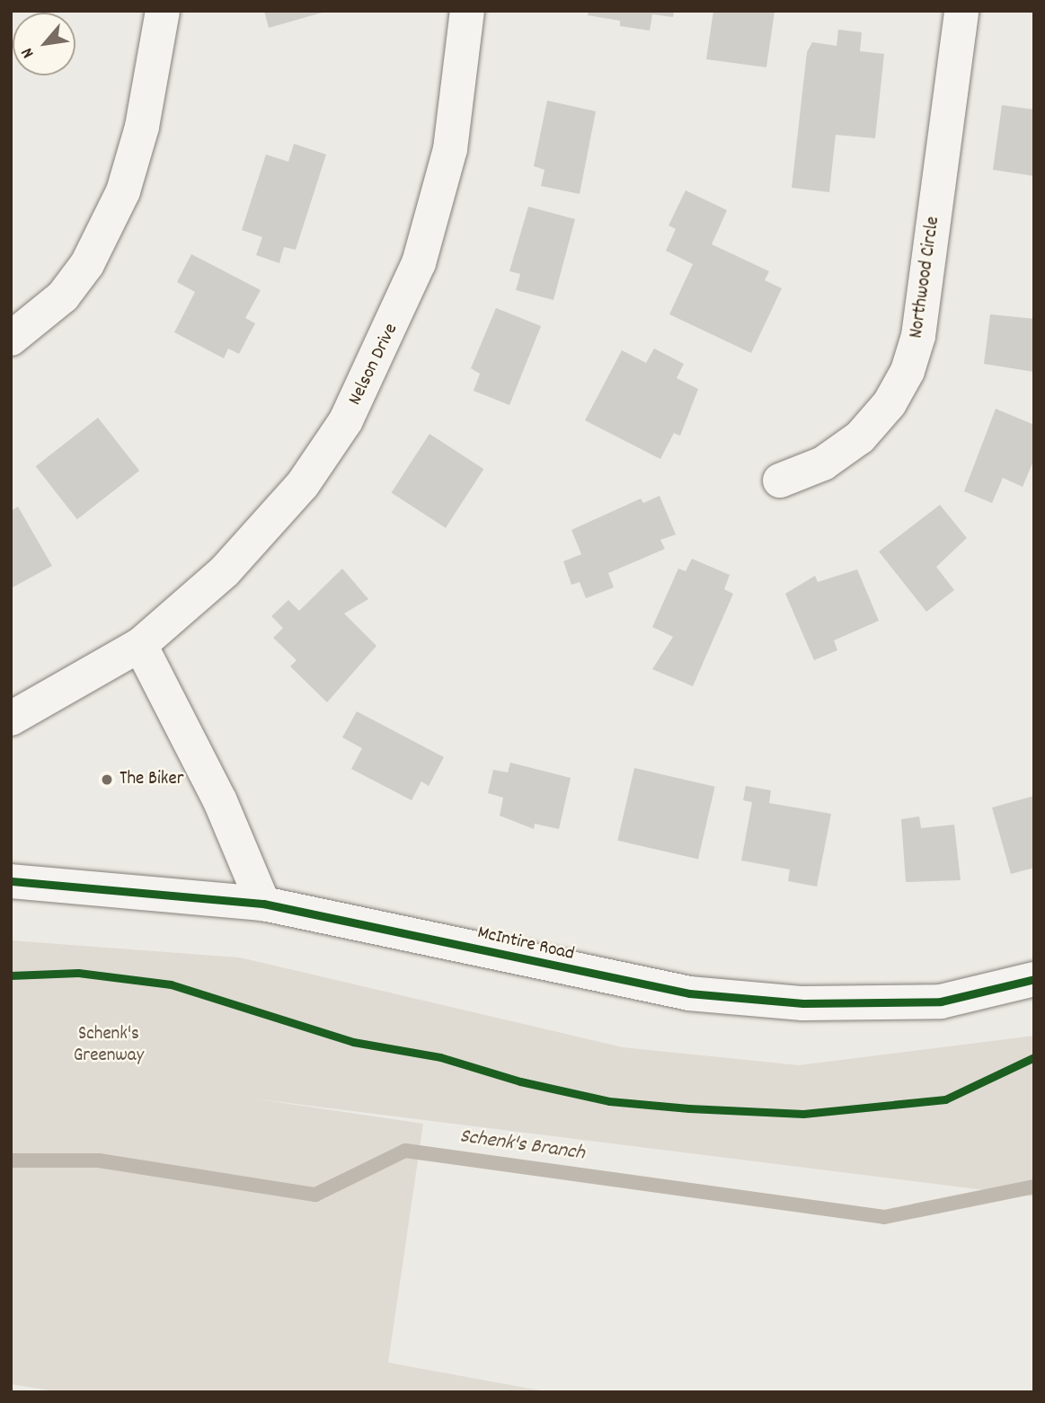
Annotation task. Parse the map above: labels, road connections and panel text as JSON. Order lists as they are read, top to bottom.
{
  "streets": {
    "street": ["Northwood Circle", "Nelson Drive", "McIntire Road"]
  },
  "water": ["Schenk's Branch"],
  "parks": ["Schenk's Greenway"],
  "places": ["The Biker"],
  "north": "bottom left"
}
